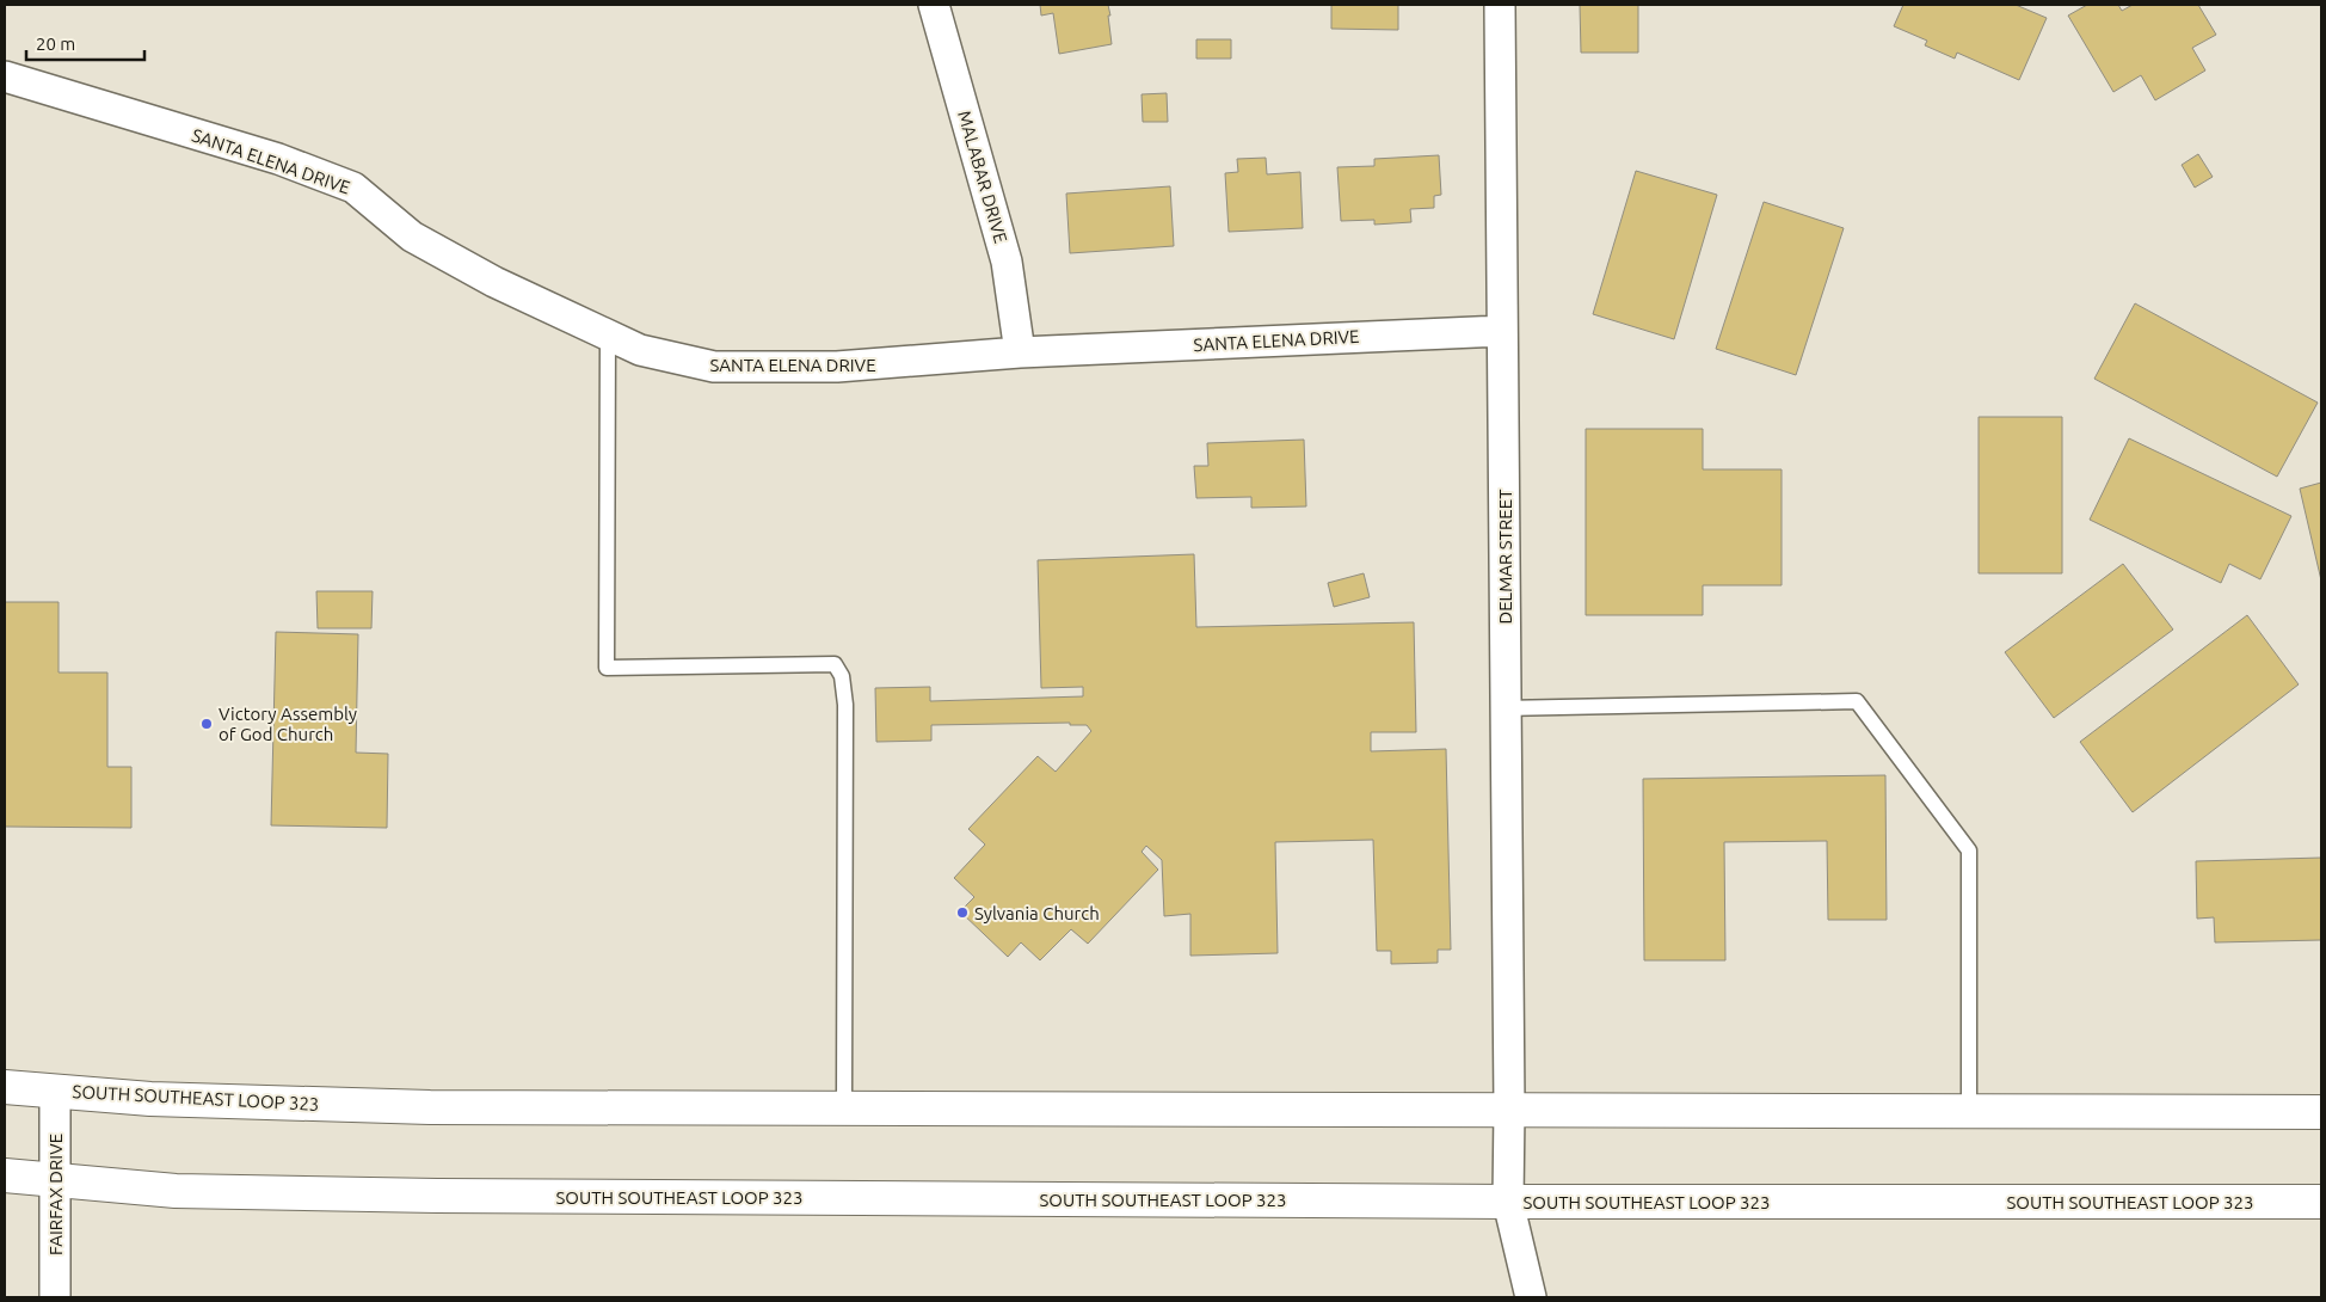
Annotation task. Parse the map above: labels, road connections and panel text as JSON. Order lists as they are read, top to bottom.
{
  "streets": {
    "highway": ["SOUTH SOUTHEAST LOOP 323"],
    "street": [
      "SANTA ELENA DRIVE",
      "MALABAR DRIVE",
      "DELMAR STREET",
      "FAIRFAX DRIVE"
    ]
  },
  "crossings": [
    ["SANTA ELENA DRIVE", "MALABAR DRIVE"],
    ["SANTA ELENA DRIVE", "DELMAR STREET"],
    ["DELMAR STREET", "SOUTH SOUTHEAST LOOP 323"],
    ["SOUTH SOUTHEAST LOOP 323", "FAIRFAX DRIVE"]
  ],
  "places": ["Victory Assembly of God Church", "Sylvania Church"],
  "scale_bar": "20 m"
}
